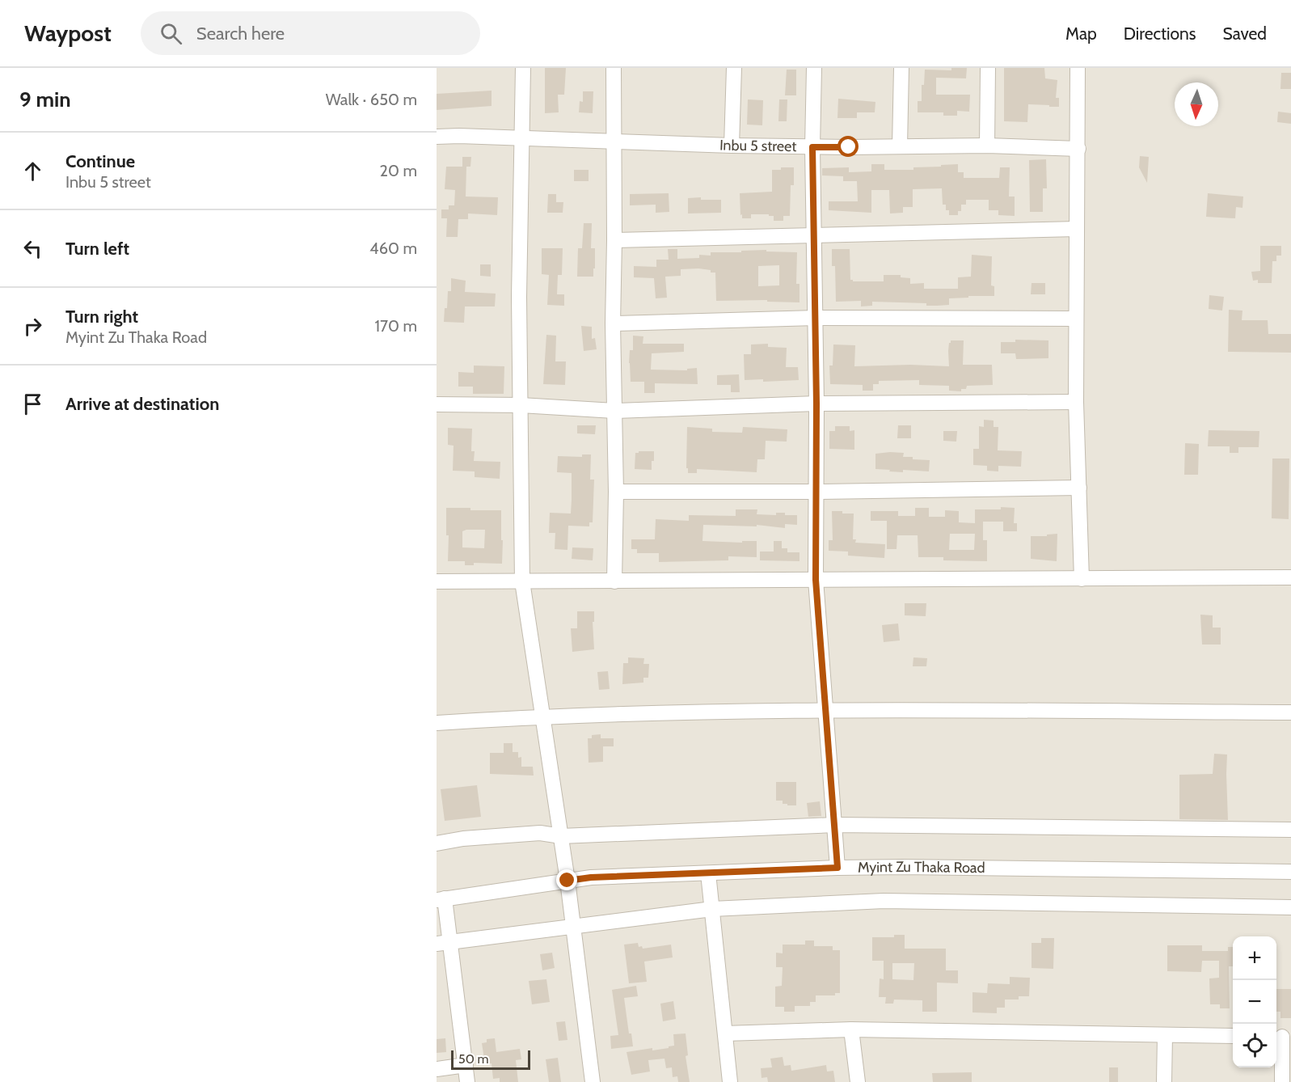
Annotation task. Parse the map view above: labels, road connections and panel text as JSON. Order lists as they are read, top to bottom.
{
  "streets": {
    "street": ["Inbu 5 street", "Myint Zu Thaka Road"]
  },
  "scale_bar": "50 m",
  "north": "bottom",
  "page": {
    "header": "Waypost",
    "search": "Search here",
    "nav": ["Map", "Directions", "Saved"],
    "heading": ["9 min", "Walk · 650 m"],
    "list": [
      ["Continue", "Inbu 5 street", "20 m"],
      ["Turn left", "460 m"],
      ["Turn right", "Myint Zu Thaka Road", "170 m"],
      "Arrive at destination"
    ],
    "map_buttons": ["+", "−"],
    "scale": "50 m"
  }
}
